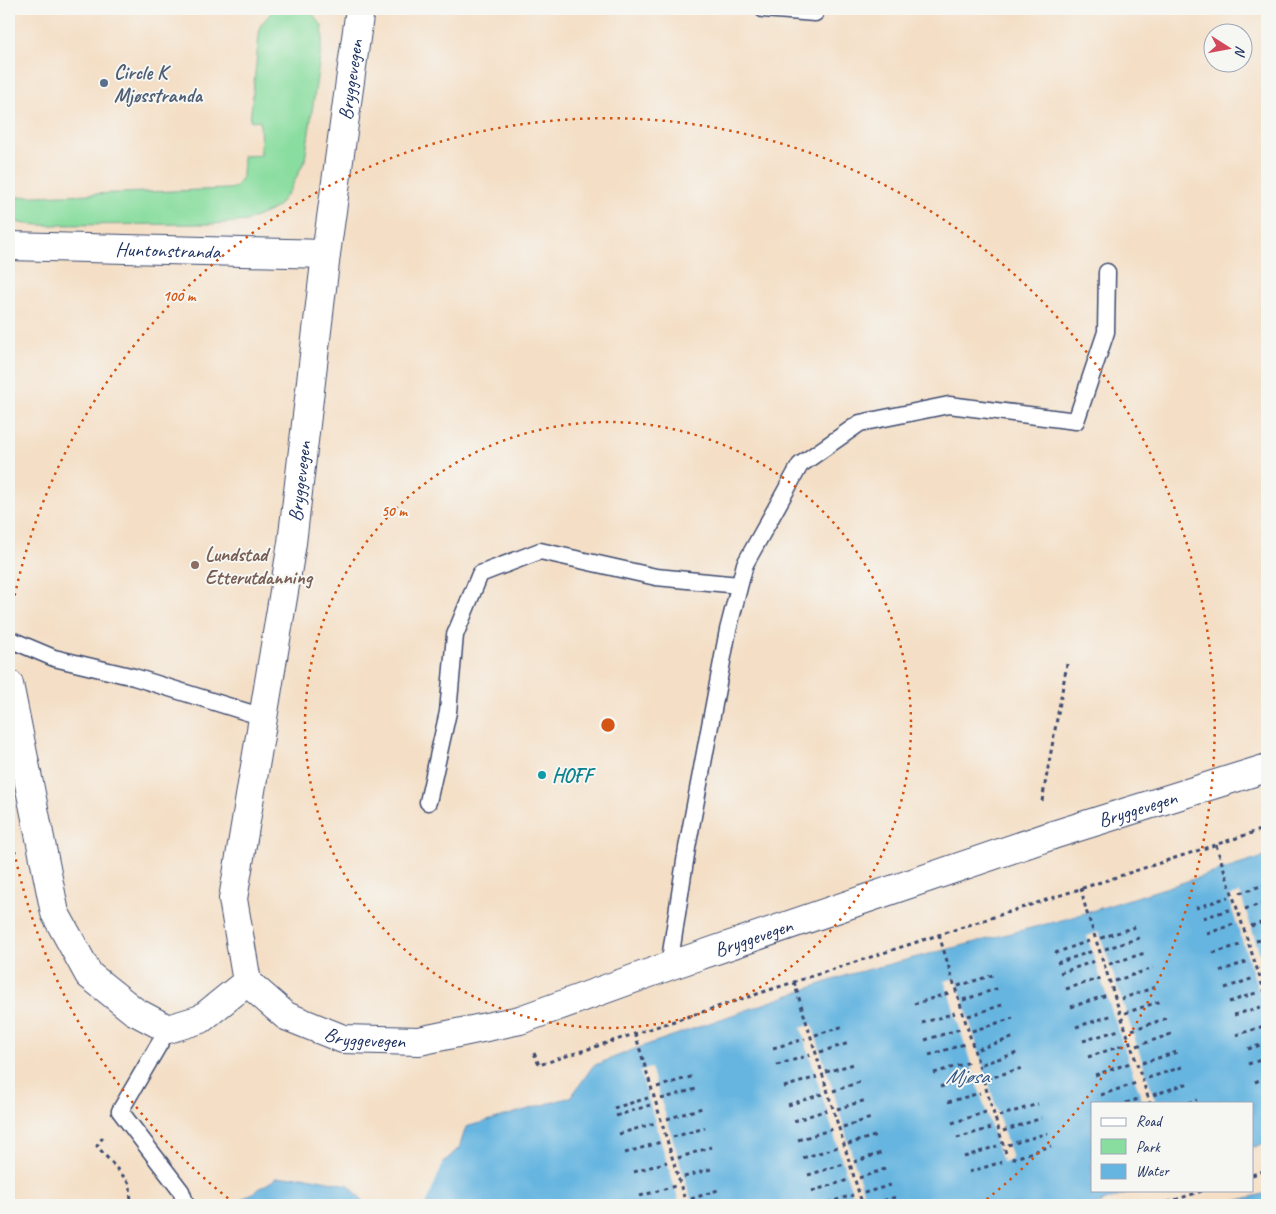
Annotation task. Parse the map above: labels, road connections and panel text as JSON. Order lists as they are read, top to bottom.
{
  "streets": {
    "street": ["Bryggevegen", "Huntonstranda"]
  },
  "crossings": [
    ["Bryggevegen", "Huntonstranda"]
  ],
  "water": ["Mjøsa"],
  "places": ["Circle K Mjøsstranda", "Lundstad Etterutdanning", "HOFF"],
  "legend": ["Road", "Park", "Water"],
  "north": "right",
  "rings": ["100 m", "50 m"]
}
